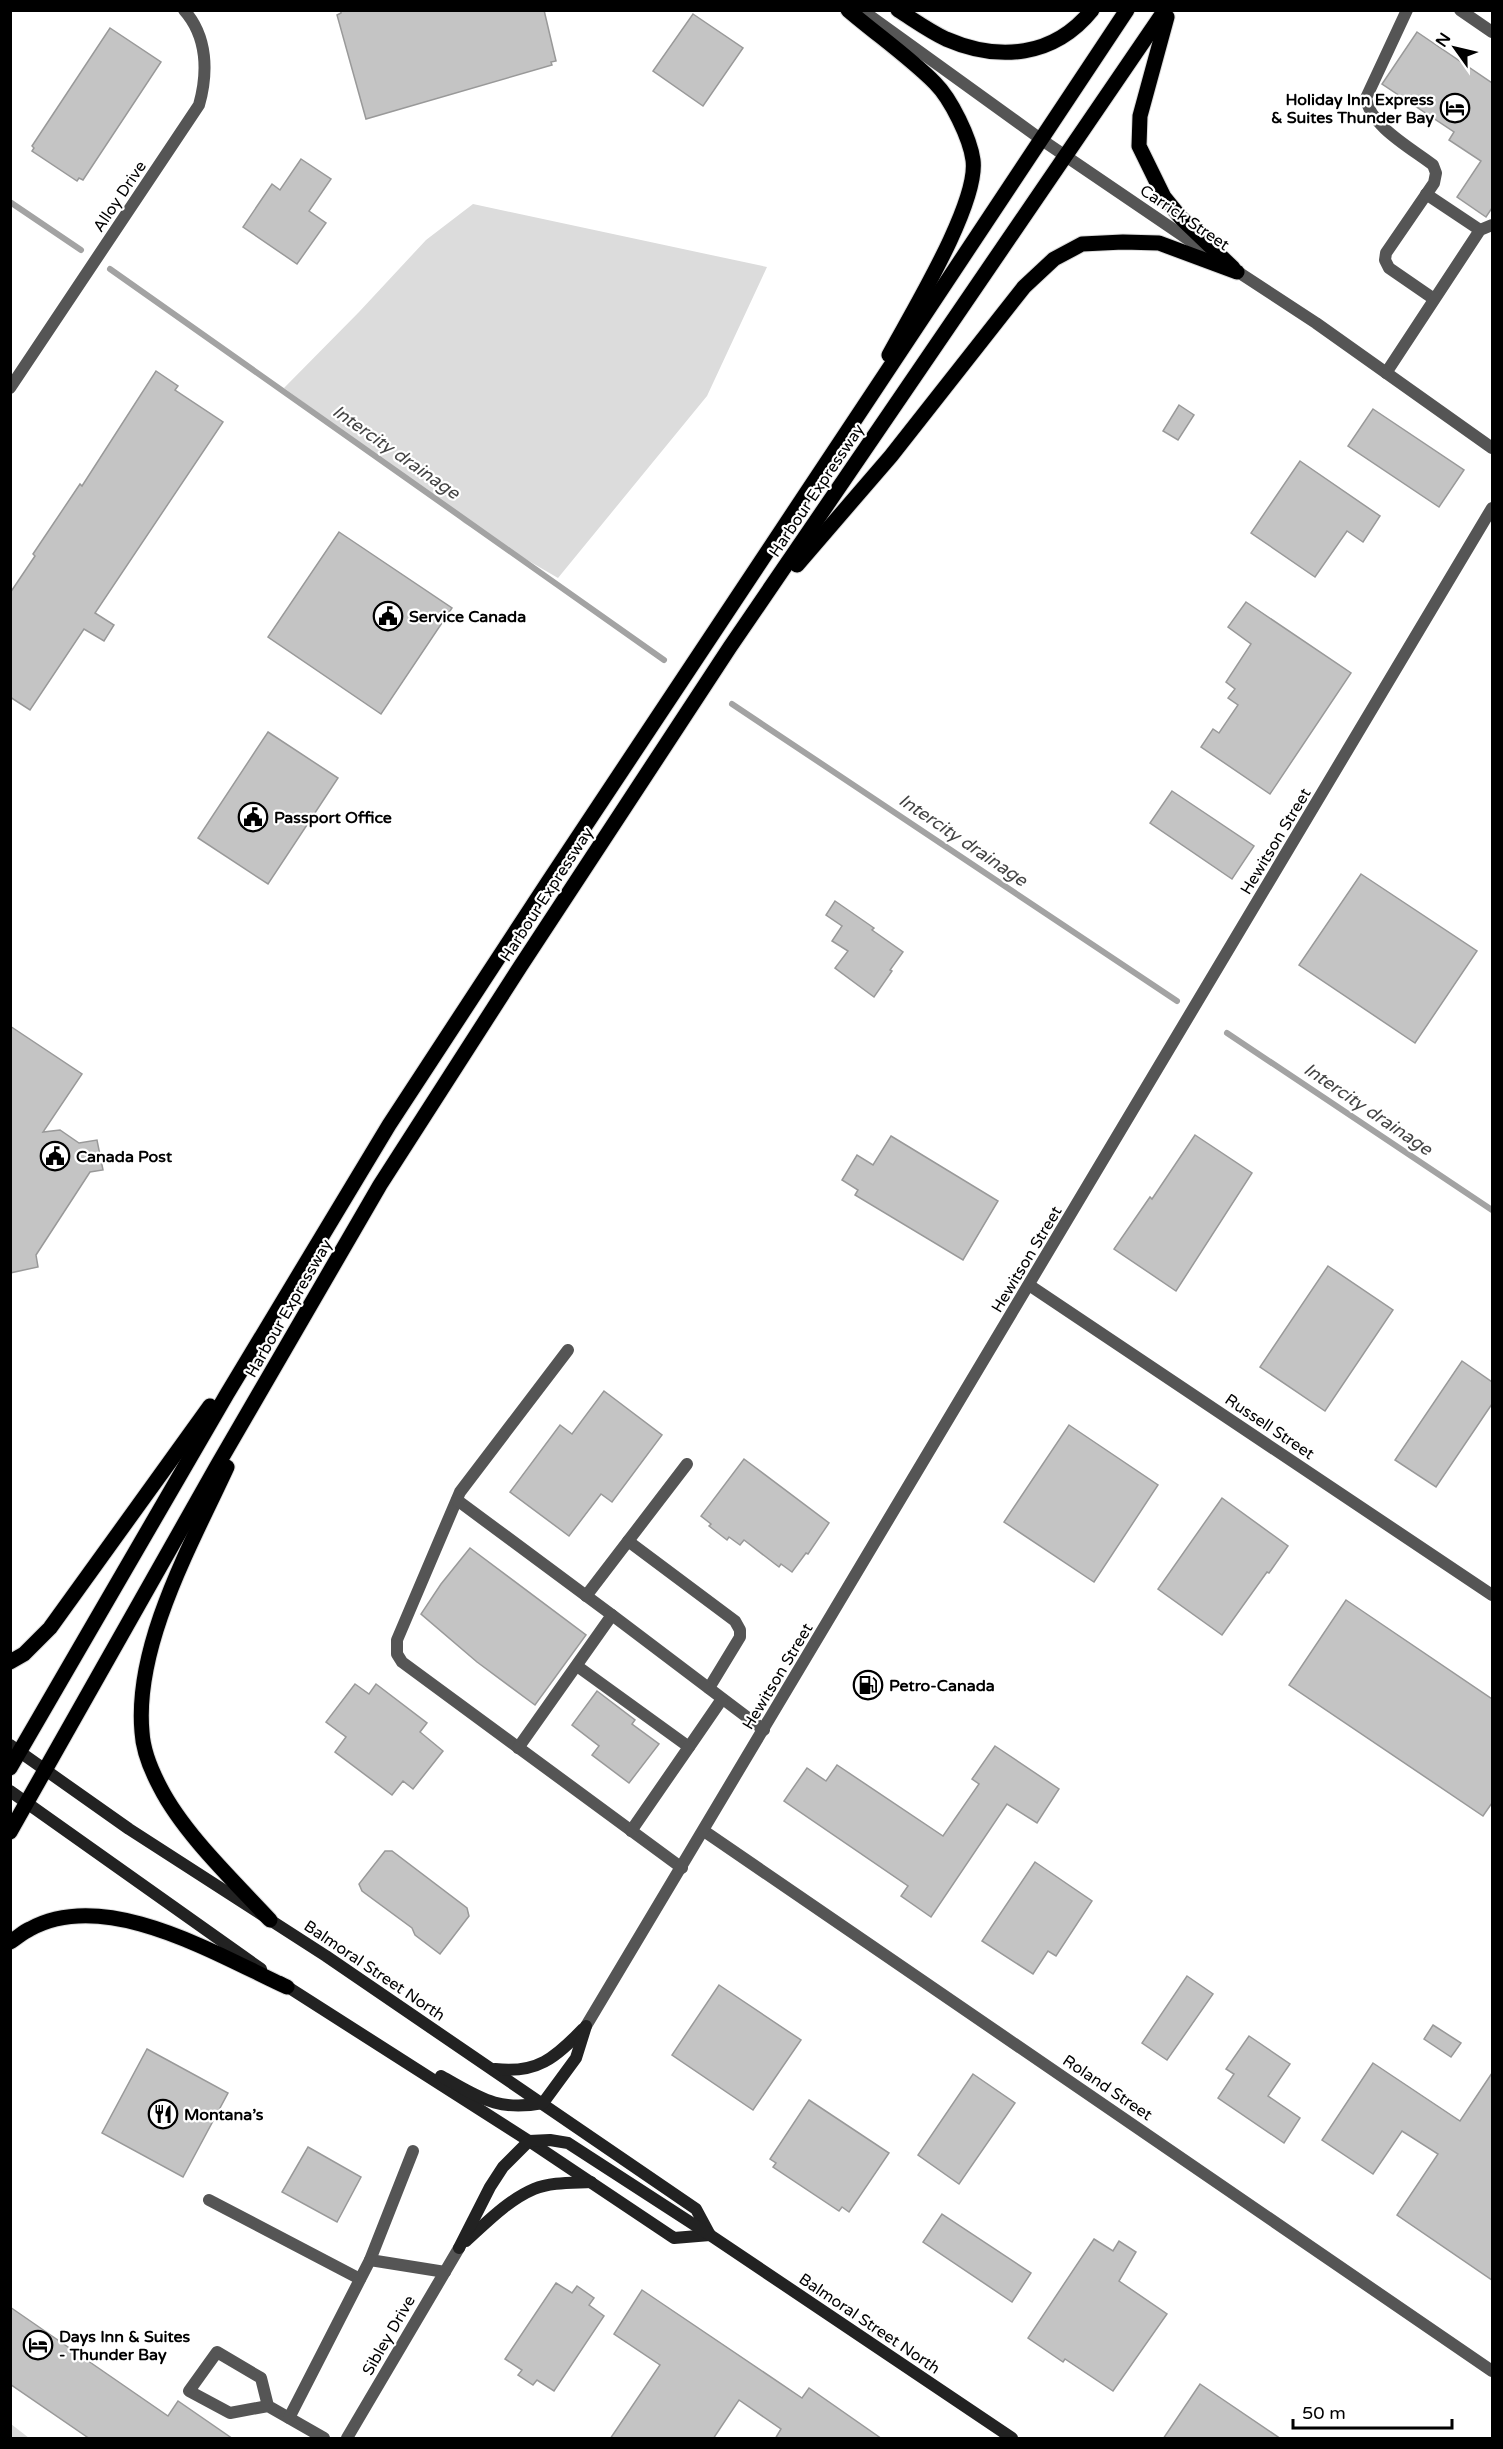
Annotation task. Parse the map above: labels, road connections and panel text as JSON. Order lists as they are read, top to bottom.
{
  "streets": {
    "main road": ["Harbour Expressway", "Balmoral Street North"],
    "street": [
      "Alloy Drive",
      "Carrick Street",
      "Hewitson Street",
      "Russell Street",
      "Roland Street",
      "Sibley Drive"
    ]
  },
  "crossings": [
    ["Carrick Street", "Harbour Expressway"],
    ["Harbour Expressway", "Balmoral Street North"],
    ["Hewitson Street", "Russell Street"],
    ["Hewitson Street", "Roland Street"]
  ],
  "water": ["Intercity drainage"],
  "places": {
    "hotel": ["Holiday Inn Express & Suites Thunder Bay", "Days Inn & Suites - Thunder Bay"],
    "public building": ["Service Canada", "Passport Office", "Canada Post"],
    "fuel station": ["Petro-Canada"],
    "restaurant": ["Montana’s"]
  },
  "scale_bar": "50 m",
  "north": "top left"
}
